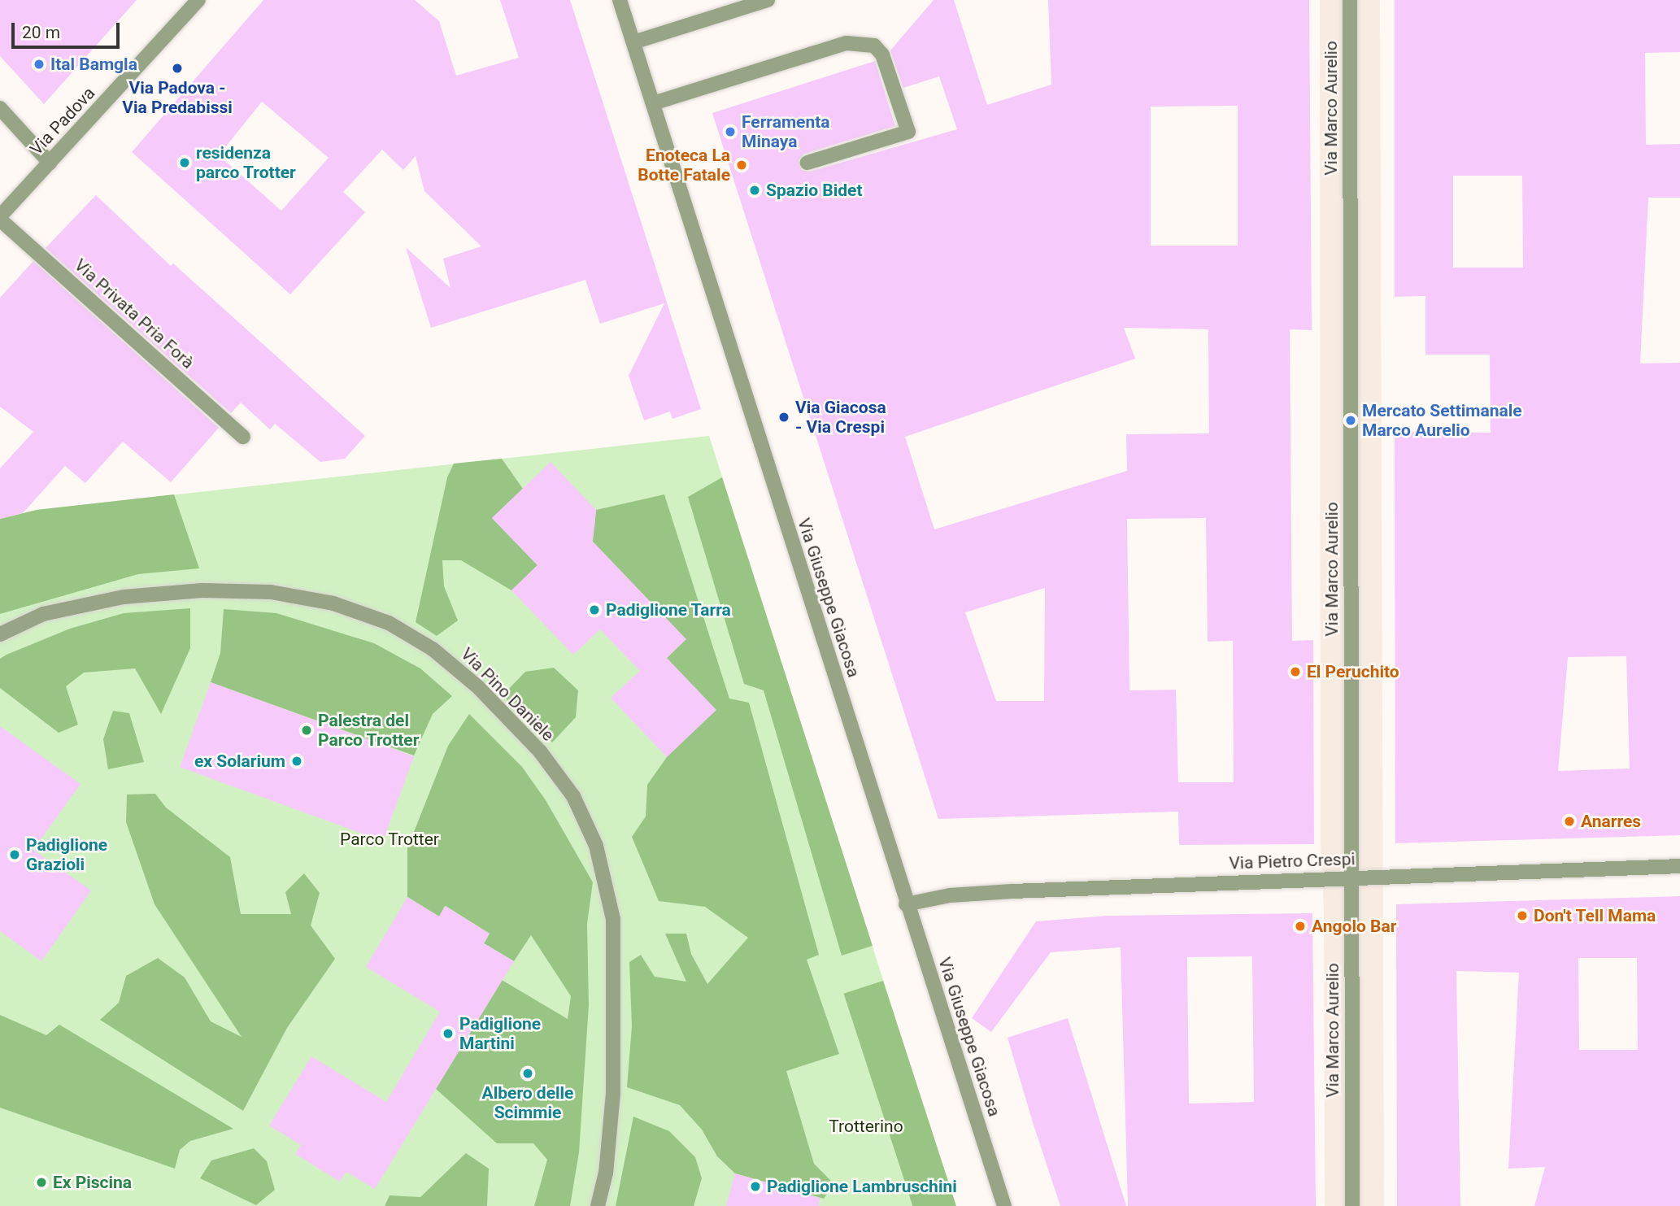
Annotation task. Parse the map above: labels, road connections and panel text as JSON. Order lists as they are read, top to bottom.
{
  "streets": {
    "street": [
      "Via Marco Aurelio",
      "Via Padova",
      "Via Privata Pria Forà",
      "Via Giuseppe Giacosa",
      "Via Pino Daniele",
      "Via Pietro Crespi"
    ]
  },
  "crossings": [
    ["Via Marco Aurelio", "Via Pietro Crespi"],
    ["Via Padova", "Via Privata Pria Forà"],
    ["Via Giuseppe Giacosa", "Via Pietro Crespi"]
  ],
  "parks": ["Parco Trotter", "Trotterino"],
  "places": [
    "Ital Bamgla",
    "Via Padova - Via Predabissi",
    "Ferramenta Minaya",
    "residenza parco Trotter",
    "Enoteca La Botte Fatale",
    "Spazio Bidet",
    "Via Giacosa - Via Crespi",
    "Mercato Settimanale Marco Aurelio",
    "Padiglione Tarra",
    "El Peruchito",
    "Palestra del Parco Trotter",
    "ex Solarium",
    "Anarres",
    "Padiglione Grazioli",
    "Don't Tell Mama",
    "Angolo Bar",
    "Padiglione Martini",
    "Albero delle Scimmie",
    "Ex Piscina",
    "Padiglione Lambruschini"
  ],
  "scale_bar": "20 m"
}
